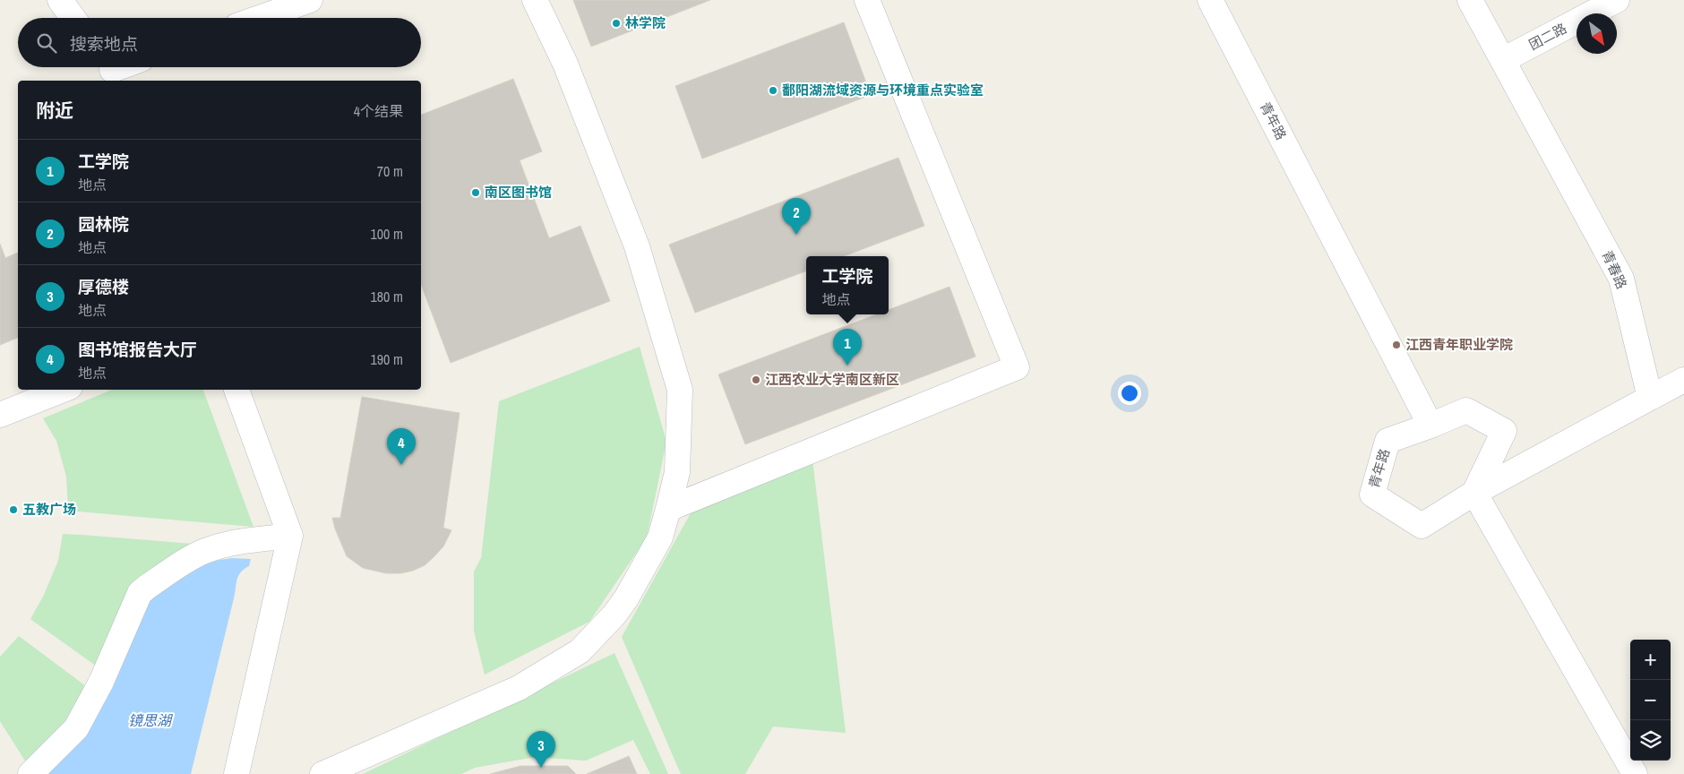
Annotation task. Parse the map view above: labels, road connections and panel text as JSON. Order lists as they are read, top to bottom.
{
  "streets": {
    "street": ["团二路", "青年路", "青春路"]
  },
  "crossings": [
    ["团二路", "青春路"]
  ],
  "water": ["镜思湖"],
  "places": [
    "林学院",
    "鄱阳湖流域资源与环境重点实验室",
    "南区图书馆",
    "江西青年职业学院",
    "江西农业大学南区新区",
    "五教广场"
  ],
  "north": "bottom right",
  "page": {
    "search": "搜索地点",
    "heading": ["附近", "4个结果"],
    "list": [
      {
        "mark": "1",
        "name": "工学院",
        "note": "地点",
        "value": "70 m"
      },
      {
        "mark": "2",
        "name": "园林院",
        "note": "地点",
        "value": "100 m"
      },
      {
        "mark": "3",
        "name": "厚德楼",
        "note": "地点",
        "value": "180 m"
      },
      {
        "mark": "4",
        "name": "图书馆报告大厅",
        "note": "地点",
        "value": "190 m"
      }
    ],
    "pins": [
      "2",
      "1",
      "4",
      "3"
    ],
    "popup": ["工学院", "地点"],
    "map_buttons": ["+", "−"]
  }
}
